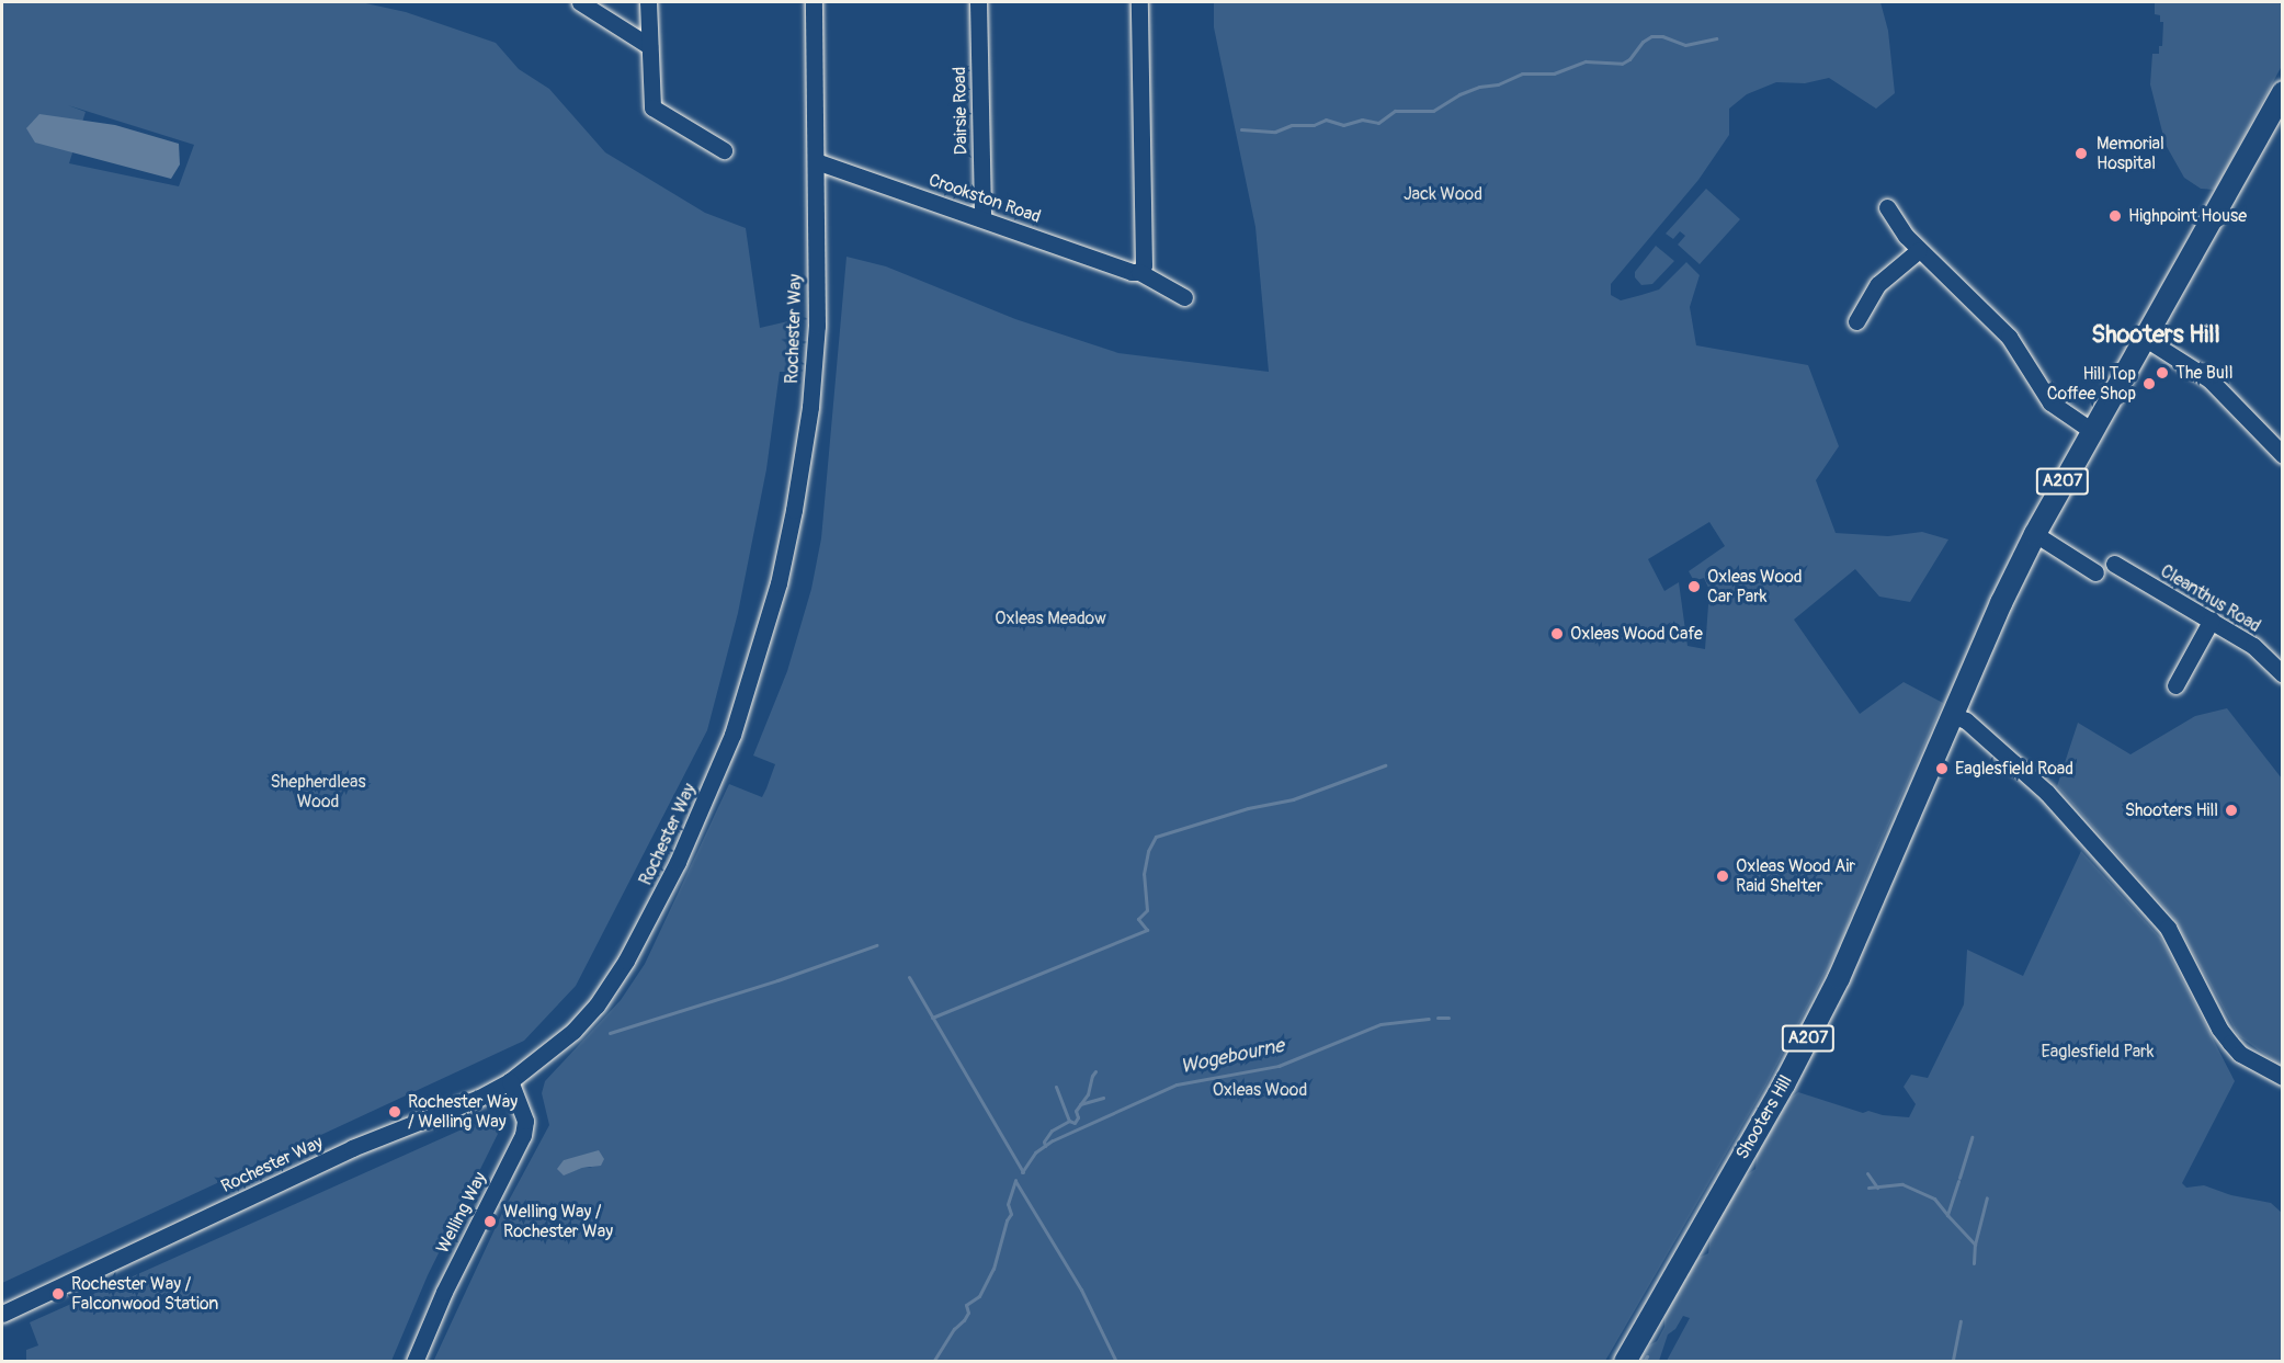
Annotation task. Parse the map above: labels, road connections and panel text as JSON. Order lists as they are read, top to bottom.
{
  "streets": {
    "main road": ["A207", "Shooters Hill"],
    "street": [
      "Dairsie Road",
      "Crookston Road",
      "Rochester Way",
      "Cleanthus Road",
      "Welling Way"
    ]
  },
  "crossings": [
    ["Dairsie Road", "Crookston Road"],
    ["Crookston Road", "Rochester Way"],
    ["Rochester Way", "Welling Way"]
  ],
  "districts": ["Shooters Hill"],
  "water": ["Wogebourne"],
  "parks": [
    "Jack Wood",
    "Oxleas Meadow",
    "Shepherdleas Wood",
    "Eaglesfield Park",
    "Oxleas Wood"
  ],
  "places": [
    "Memorial Hospital",
    "Highpoint House",
    "The Bull",
    "Hill Top Coffee Shop",
    "Oxleas Wood Car Park",
    "Oxleas Wood Cafe",
    "Eaglesfield Road",
    "Shooters Hill",
    "Oxleas Wood Air Raid Shelter",
    "Rochester Way / Welling Way",
    "Welling Way / Rochester Way",
    "Rochester Way / Falconwood Station"
  ]
}
